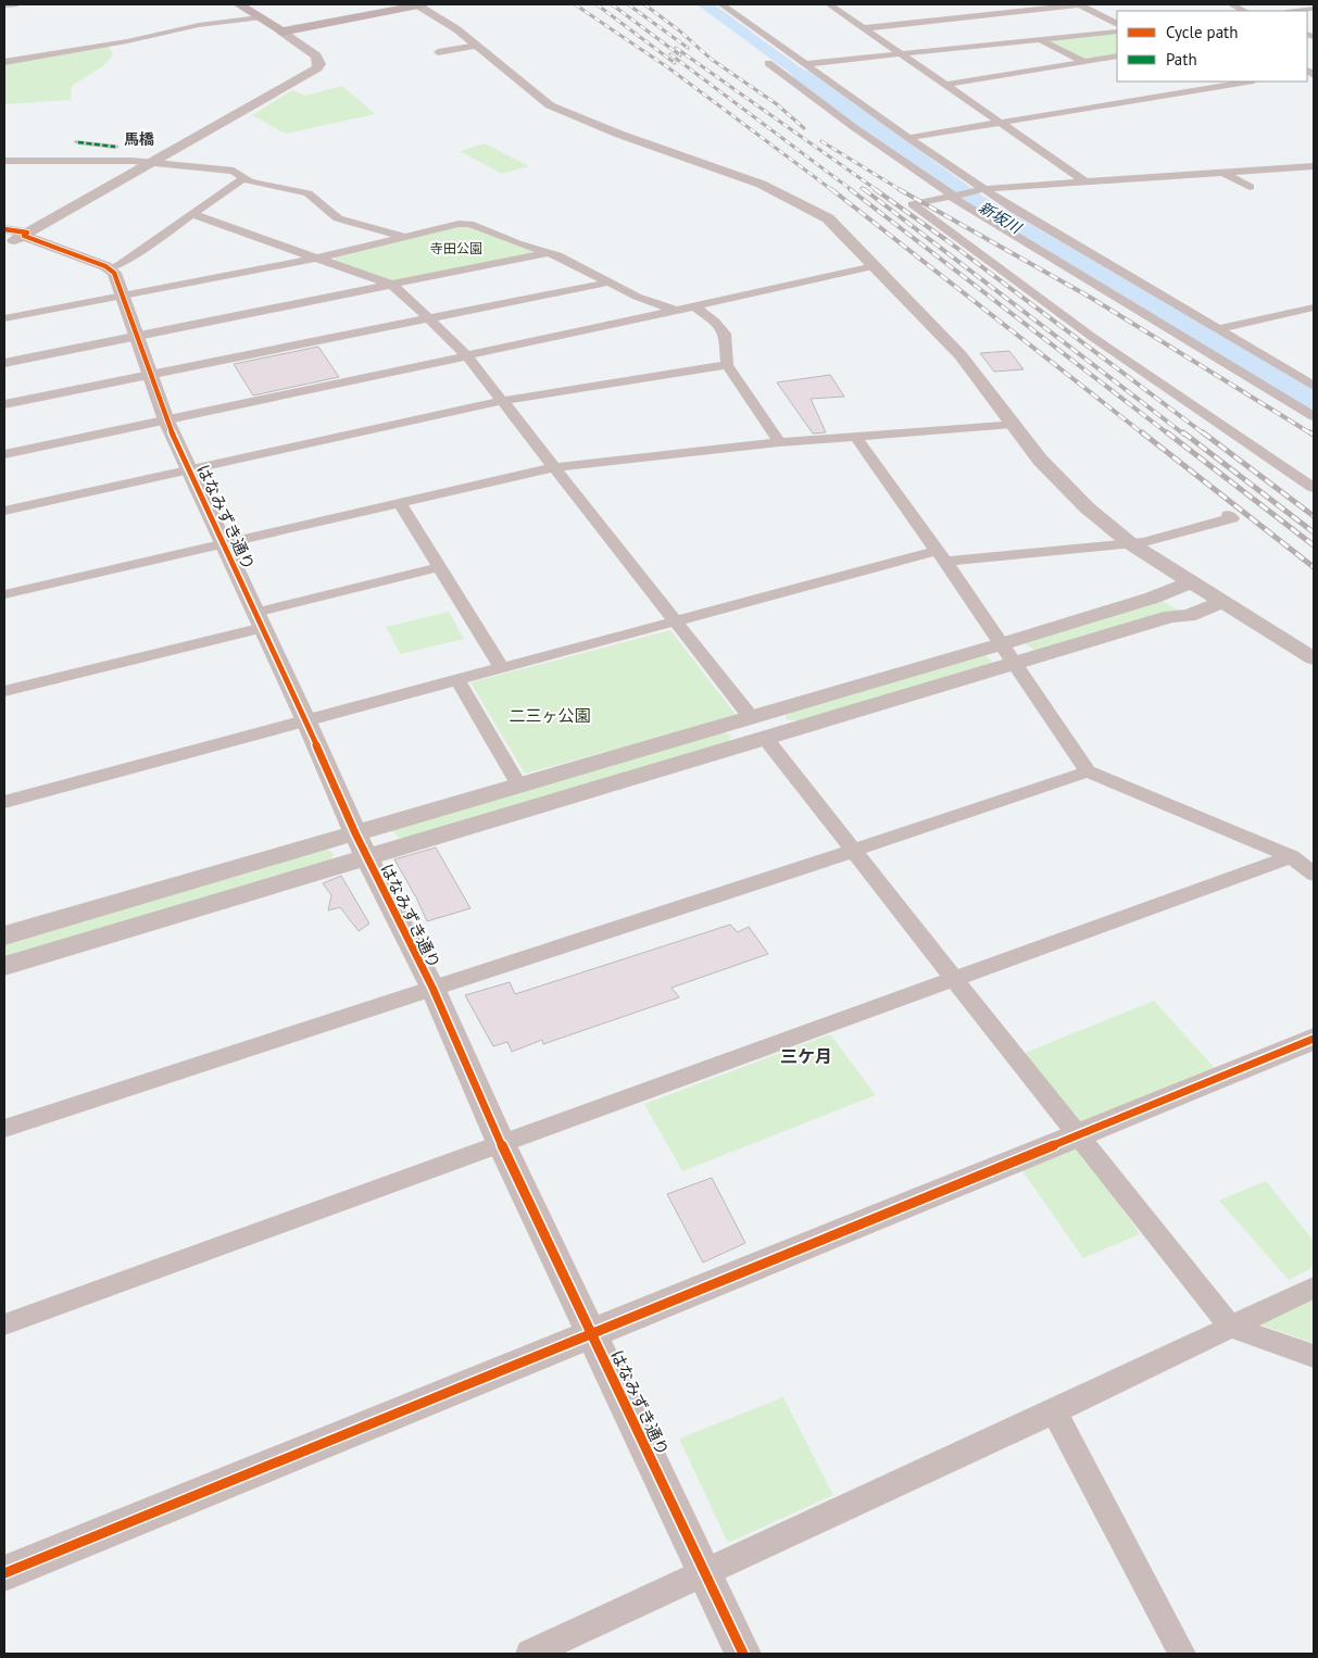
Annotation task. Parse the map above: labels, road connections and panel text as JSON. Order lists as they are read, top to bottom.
{
  "streets": {
    "street": ["はなみずき通り"]
  },
  "districts": ["馬橋", "三ケ月"],
  "water": ["新坂川"],
  "parks": ["寺田公園", "二三ヶ公園"],
  "legend": ["Cycle path", "Path"]
}
